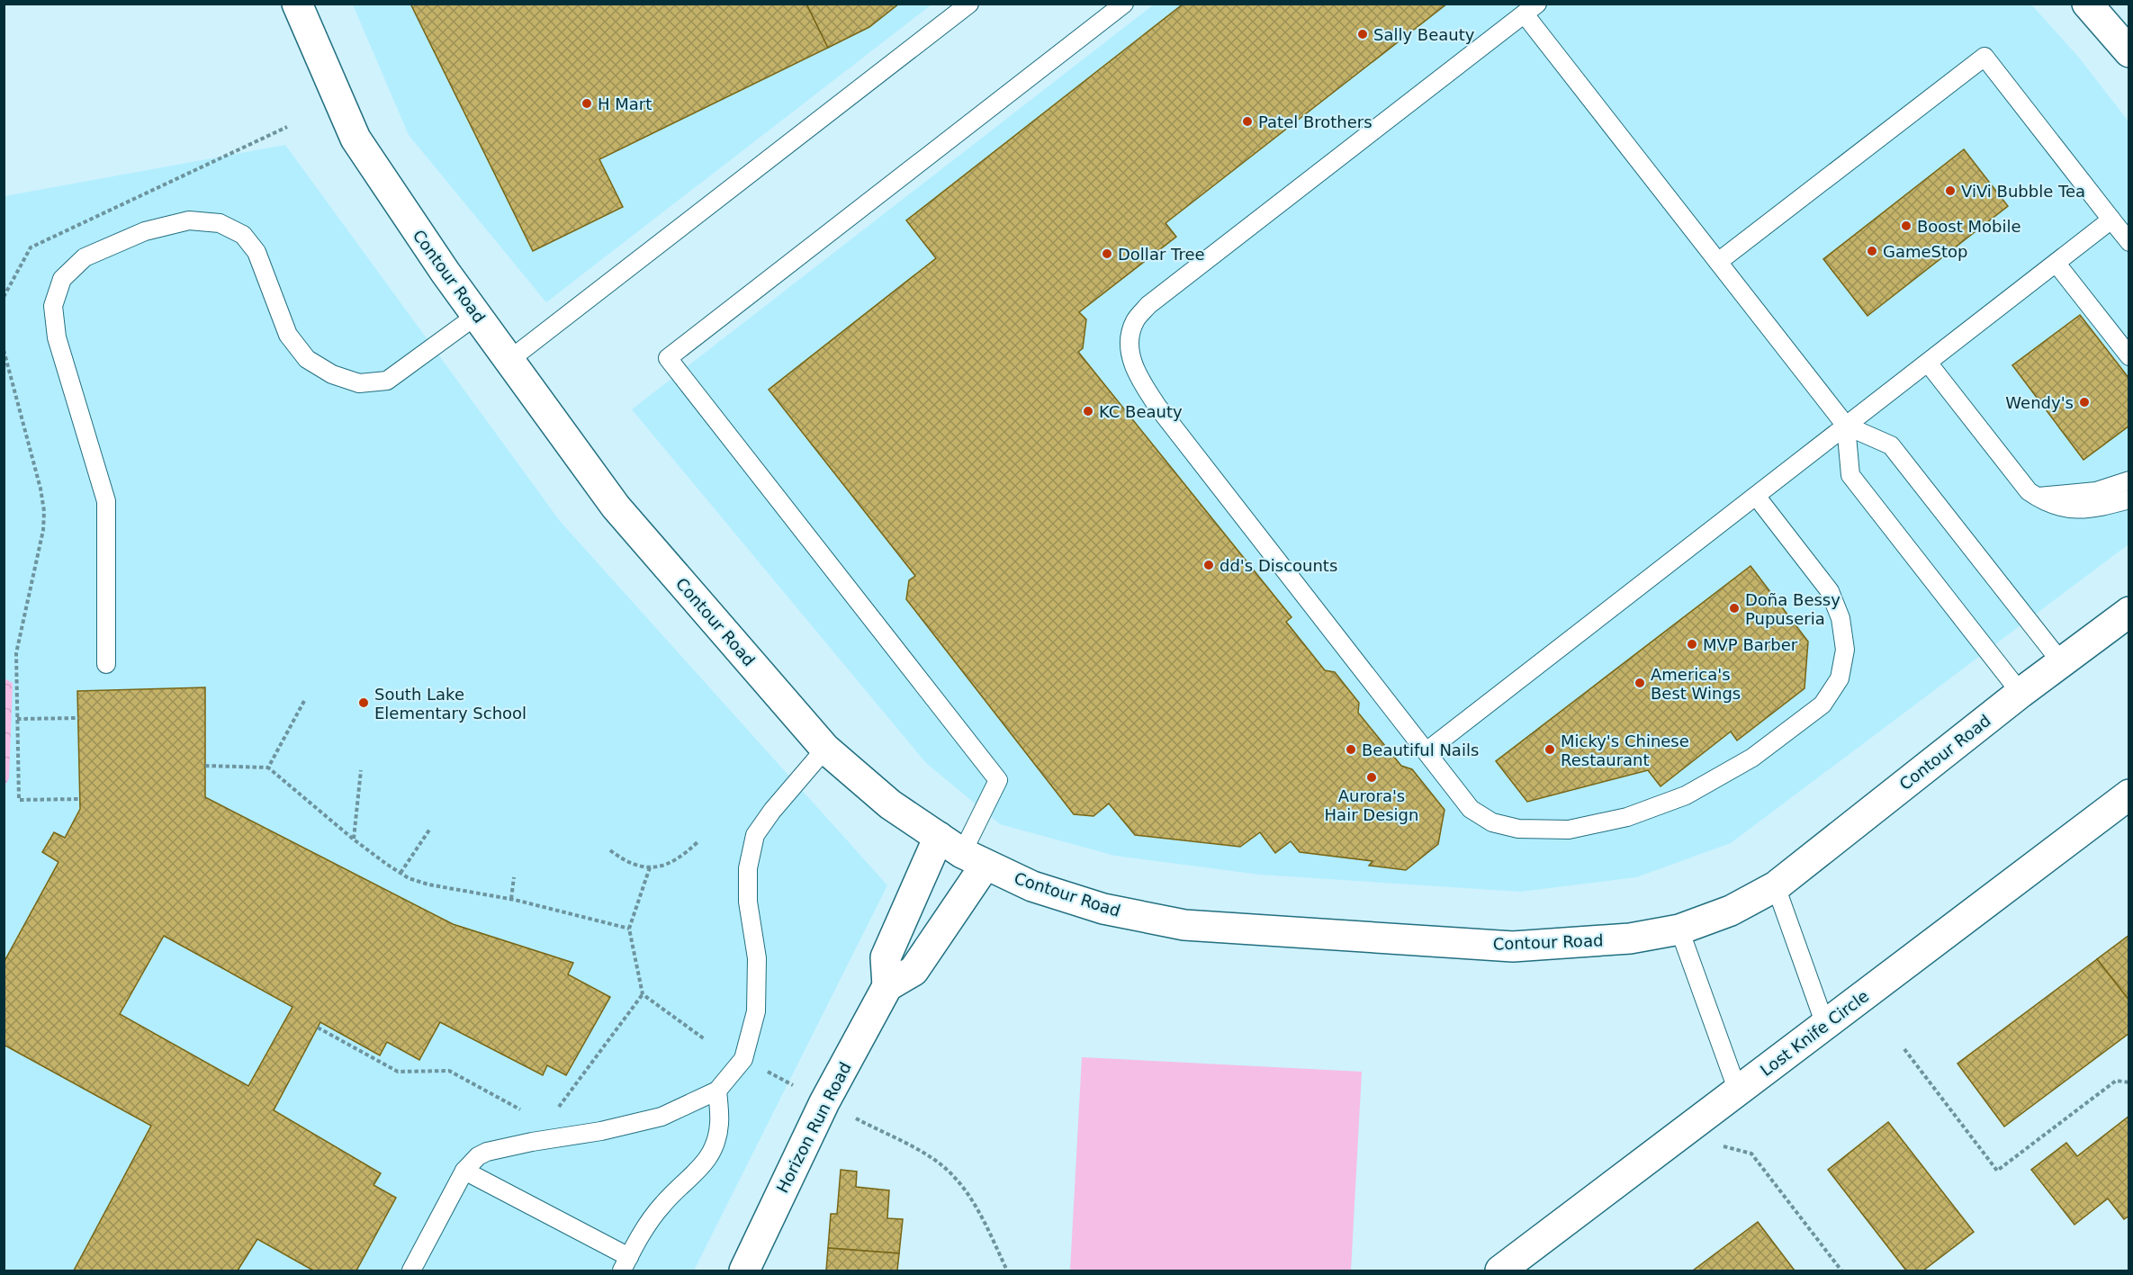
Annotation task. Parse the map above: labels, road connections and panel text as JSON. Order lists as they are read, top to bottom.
{
  "streets": {
    "street": ["Contour Road", "Lost Knife Circle", "Horizon Run Road"]
  },
  "places": [
    "Sally Beauty",
    "H Mart",
    "Patel Brothers",
    "ViVi Bubble Tea",
    "Boost Mobile",
    "GameStop",
    "Dollar Tree",
    "Wendy's",
    "KC Beauty",
    "dd's Discounts",
    "Doña Bessy Pupuseria",
    "MVP Barber",
    "America's Best Wings",
    "South Lake Elementary School",
    "Beautiful Nails",
    "Micky's Chinese Restaurant",
    "Aurora's Hair Design"
  ]
}
